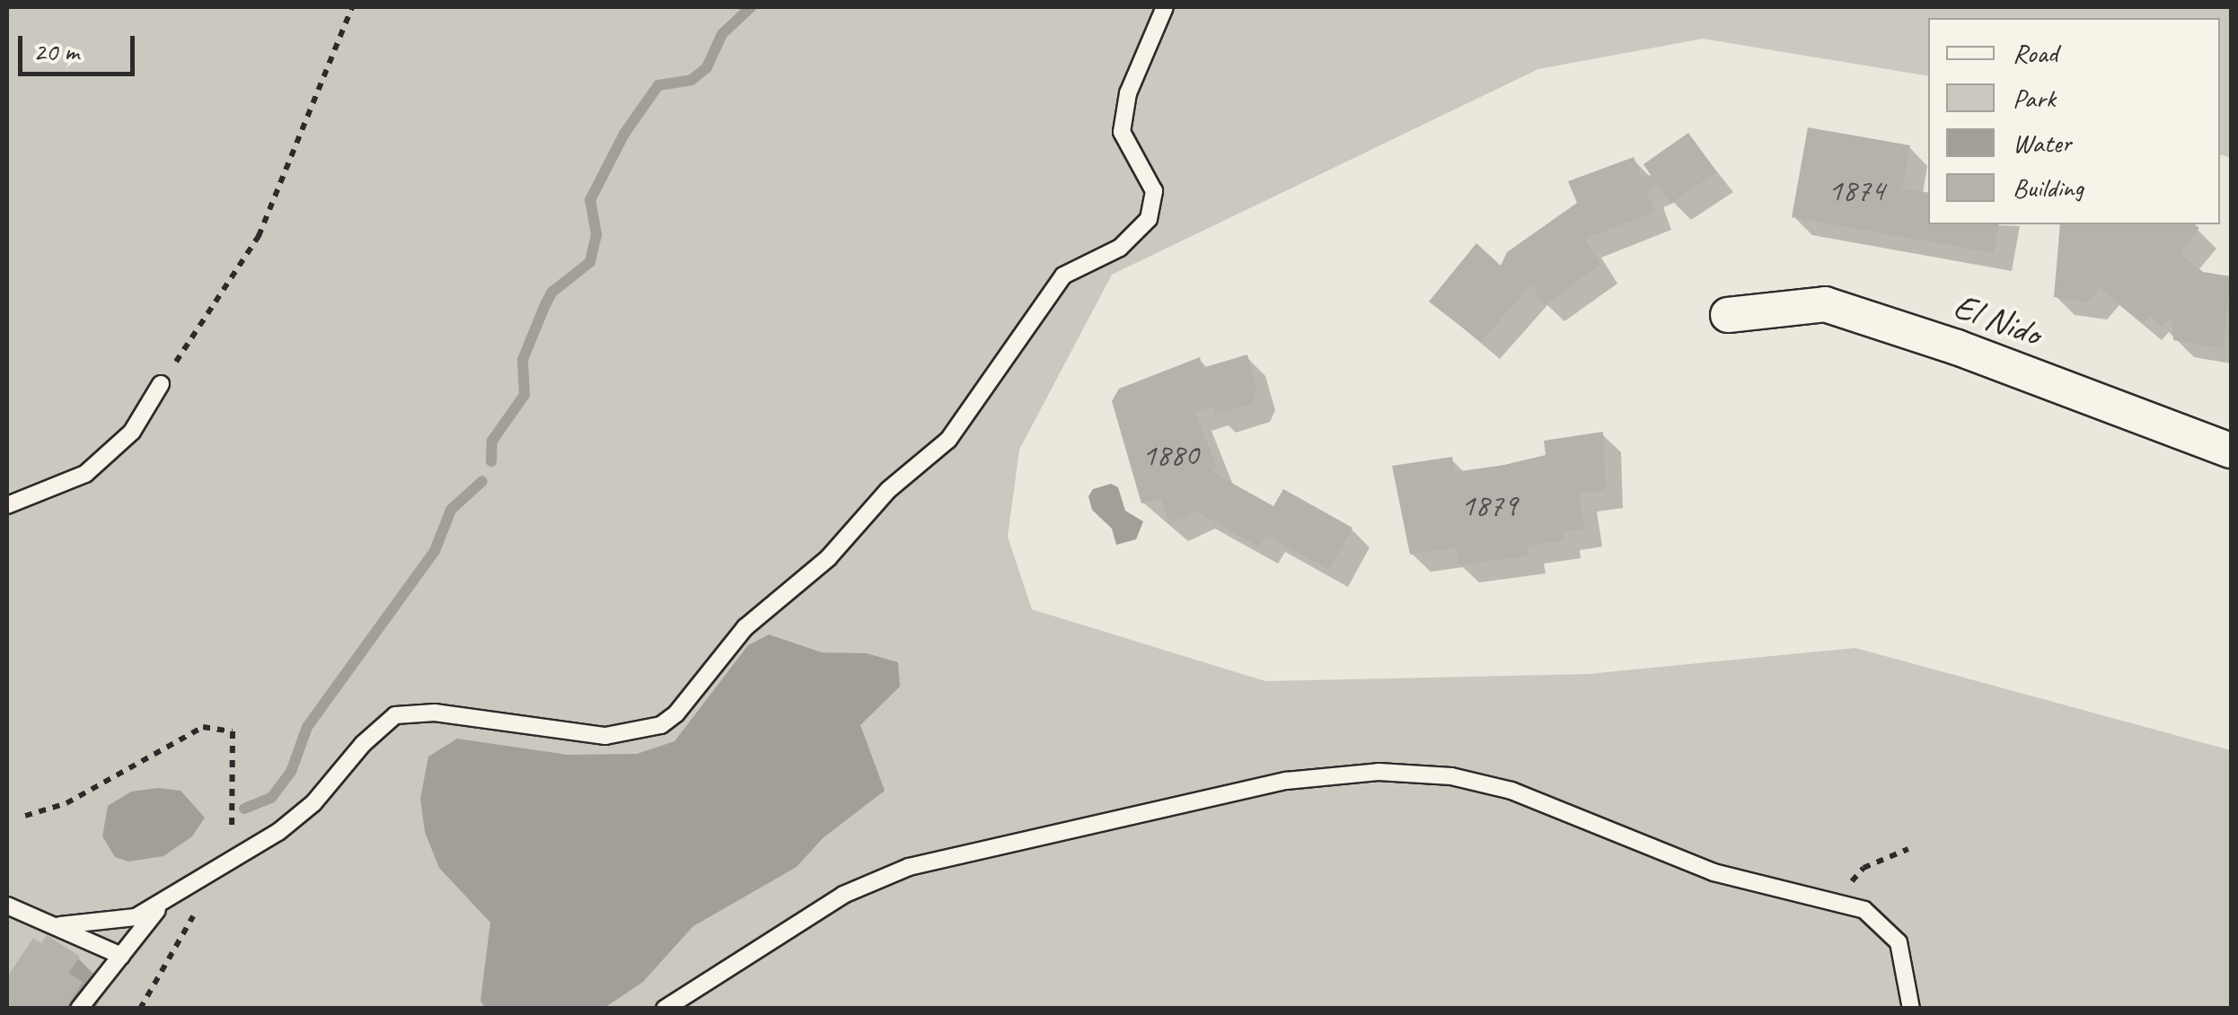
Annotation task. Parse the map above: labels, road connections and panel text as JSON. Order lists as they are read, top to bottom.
{
  "streets": {
    "street": ["El Nido"]
  },
  "house_numbers": ["1874", "1880", "1879"],
  "legend": [
    "Road",
    "Park",
    "Water",
    "Building"
  ],
  "scale_bar": "20 m"
}
